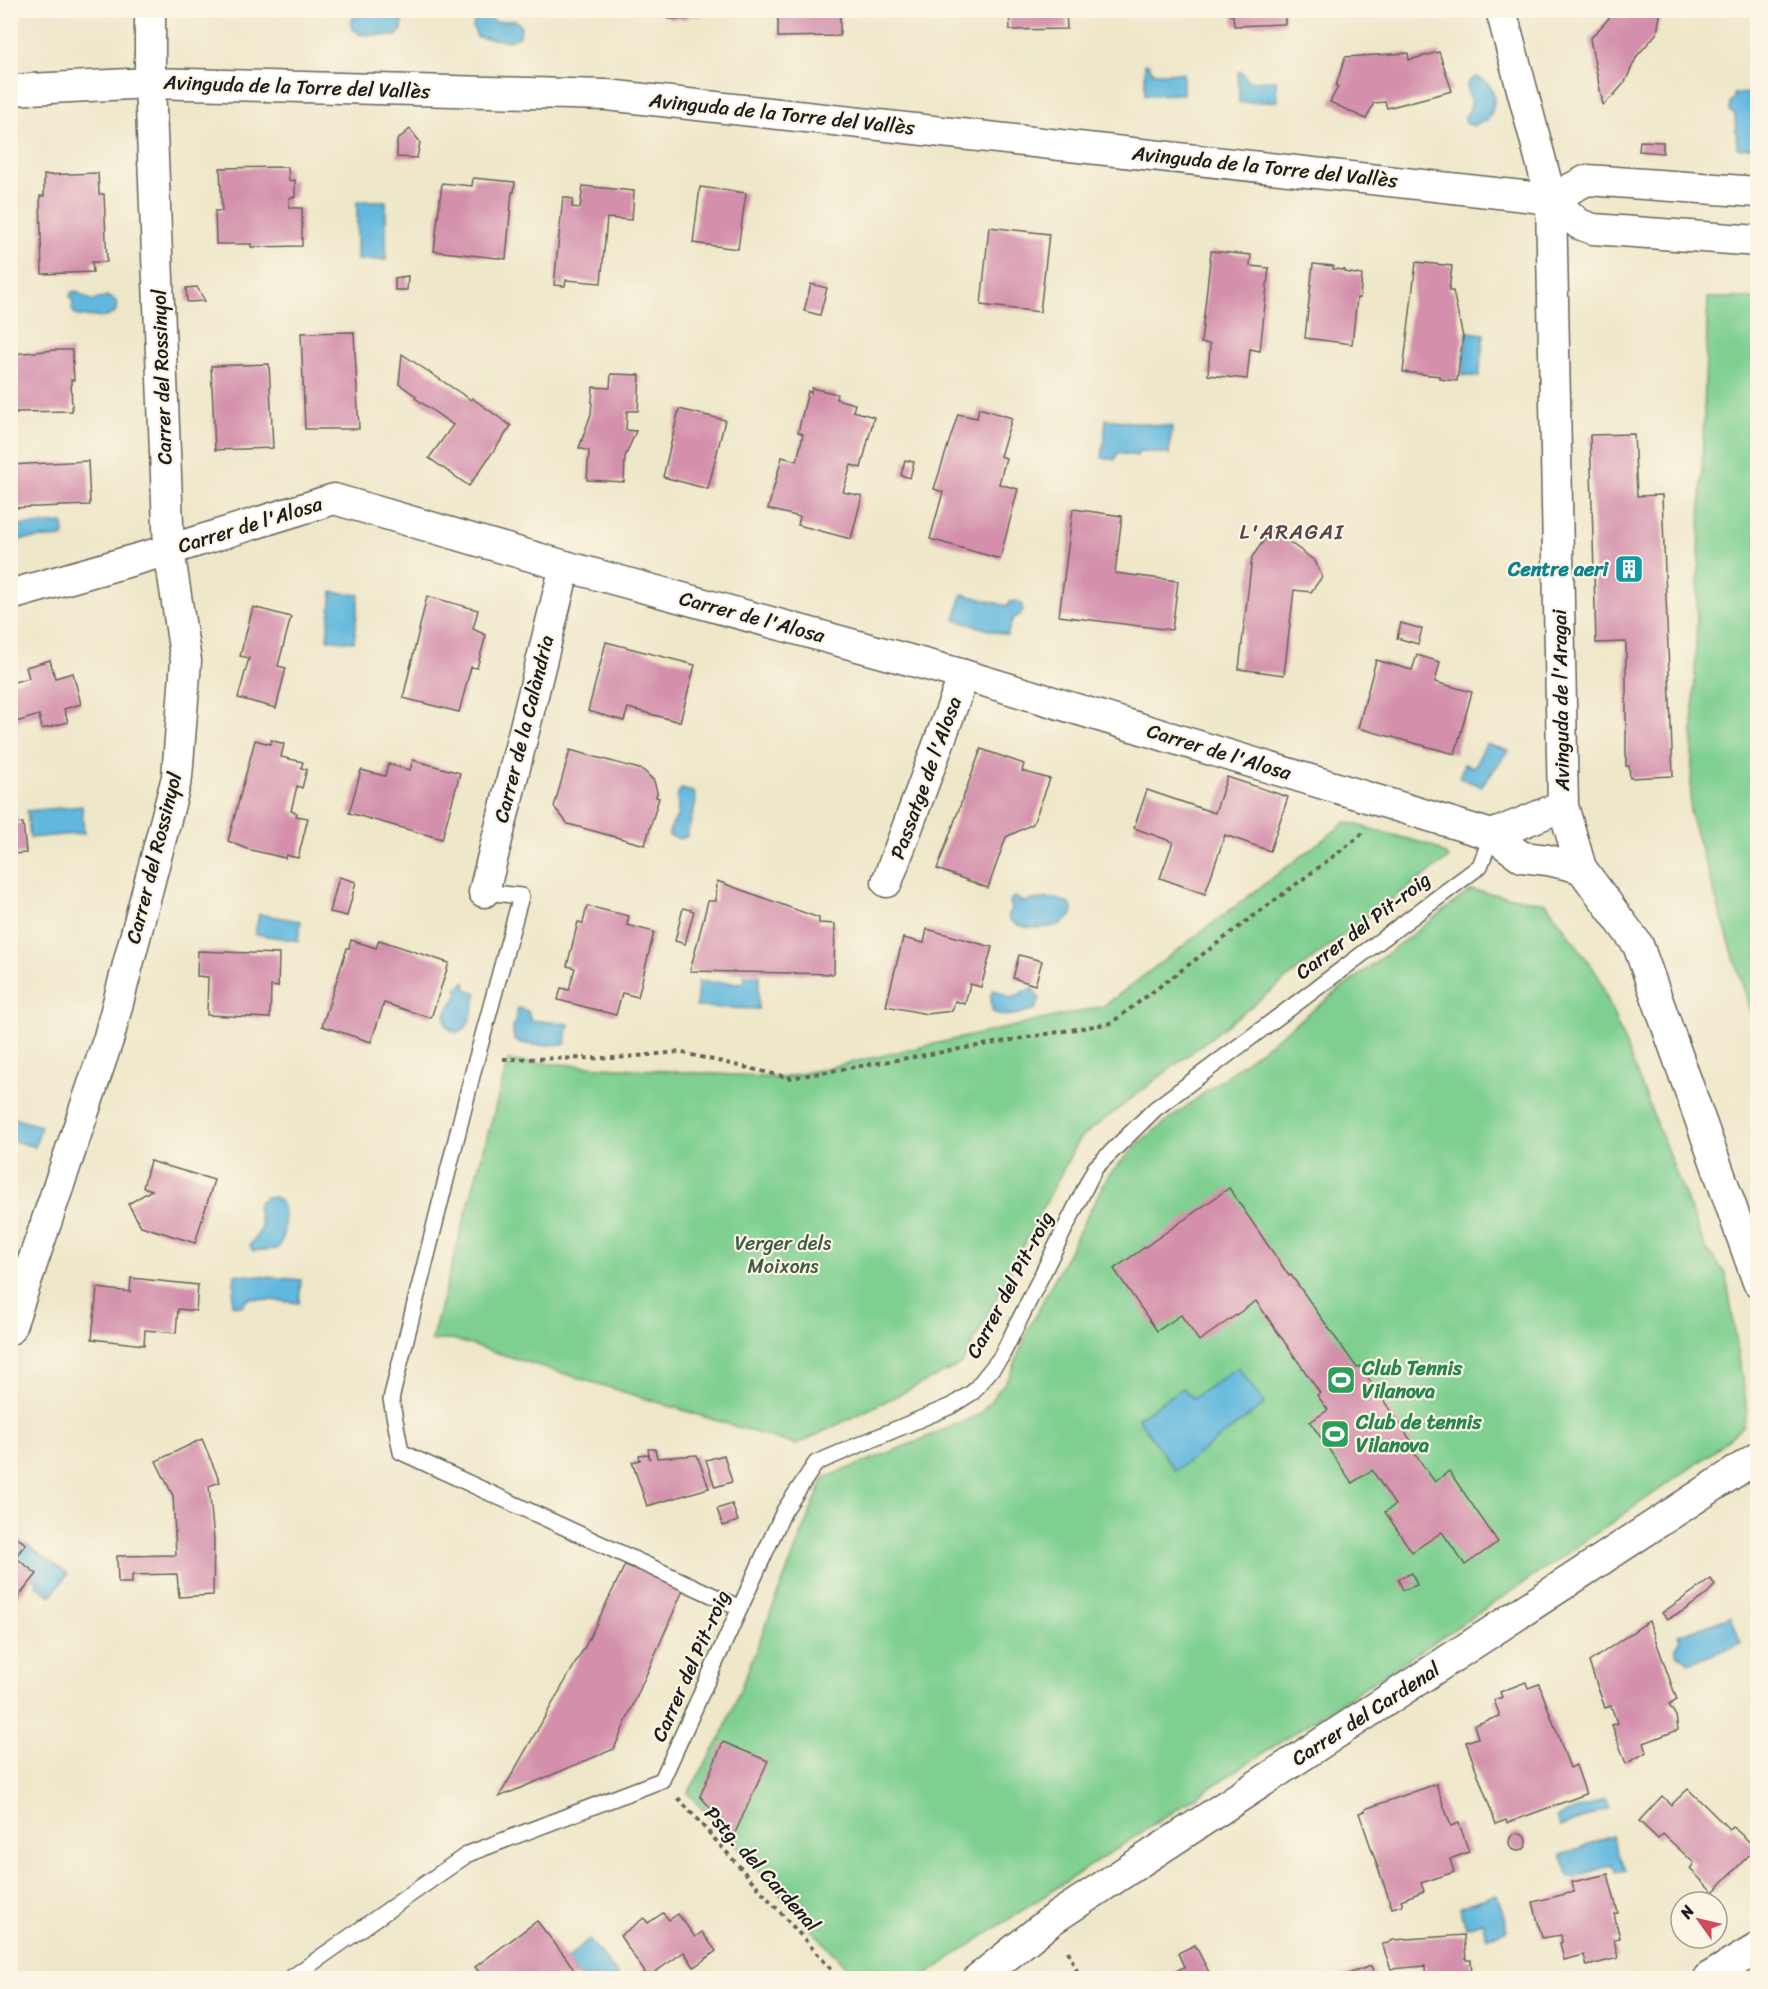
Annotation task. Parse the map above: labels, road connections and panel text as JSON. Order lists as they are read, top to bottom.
{
  "streets": {
    "street": [
      "Avinguda de la Torre del Vallès",
      "Carrer del Rossinyol",
      "Carrer de l'Alosa",
      "Avinguda de l'Aragai",
      "Carrer de la Calàndria",
      "Passatge de l'Alosa",
      "Carrer del Cardenal"
    ],
    "lane": ["Carrer del Pit-roig"],
    "path": ["Pstg. del Cardenal"]
  },
  "crossings": [
    ["Avinguda de la Torre del Vallès", "Carrer del Rossinyol"],
    ["Avinguda de la Torre del Vallès", "Avinguda de l'Aragai"],
    ["Carrer del Rossinyol", "Carrer de l'Alosa"],
    ["Carrer de l'Alosa", "Avinguda de l'Aragai"],
    ["Carrer de l'Alosa", "Carrer de la Calàndria"],
    ["Carrer de l'Alosa", "Passatge de l'Alosa"],
    ["Carrer de l'Alosa", "Carrer del Pit-roig"],
    ["Carrer del Pit-roig", "Pstg. del Cardenal"]
  ],
  "districts": ["L'ARAGAI"],
  "parks": ["Verger dels Moixons"],
  "places": {
    "building": ["Centre aeri"],
    "sports": ["Club Tennis Vilanova", "Club de tennis Vilanova"]
  },
  "north": "top left"
}
